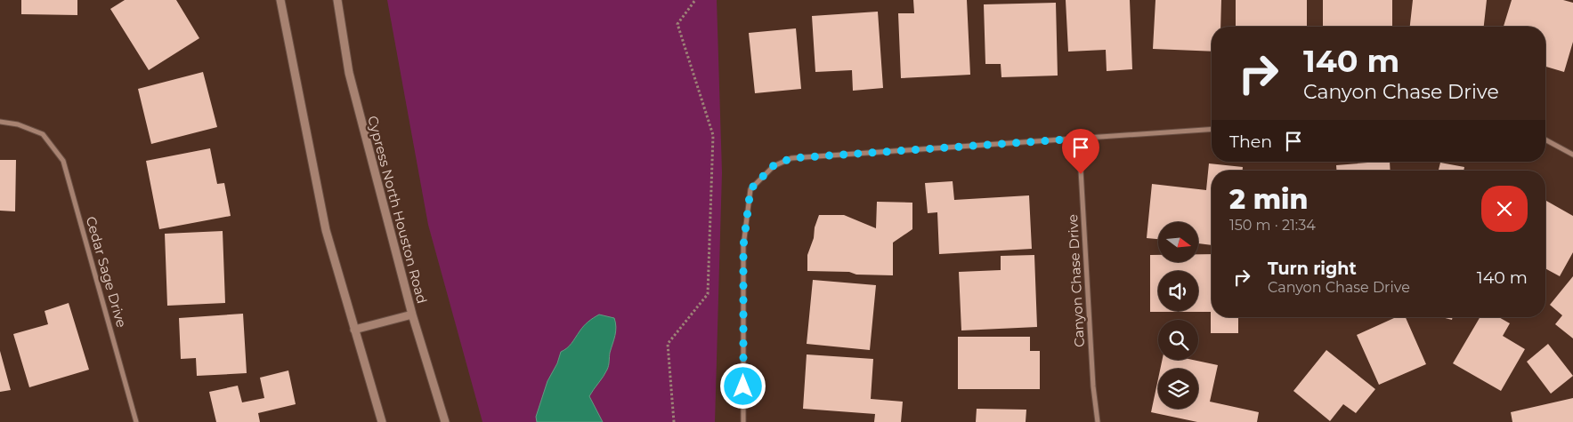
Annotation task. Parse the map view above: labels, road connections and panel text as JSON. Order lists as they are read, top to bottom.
{
  "streets": {
    "street": ["Cypress North Houston Road", "Cedar Sage Drive", "Canyon Chase Drive"]
  },
  "north": "right",
  "page": {
    "turn": ["140 m", "Canyon Chase Drive"],
    "then": "Then",
    "heading": ["2 min", "150 m · 21:34"],
    "list": [
      {
        "name": "Turn right",
        "note": "Canyon Chase Drive",
        "value": "140 m"
      }
    ]
  }
}
